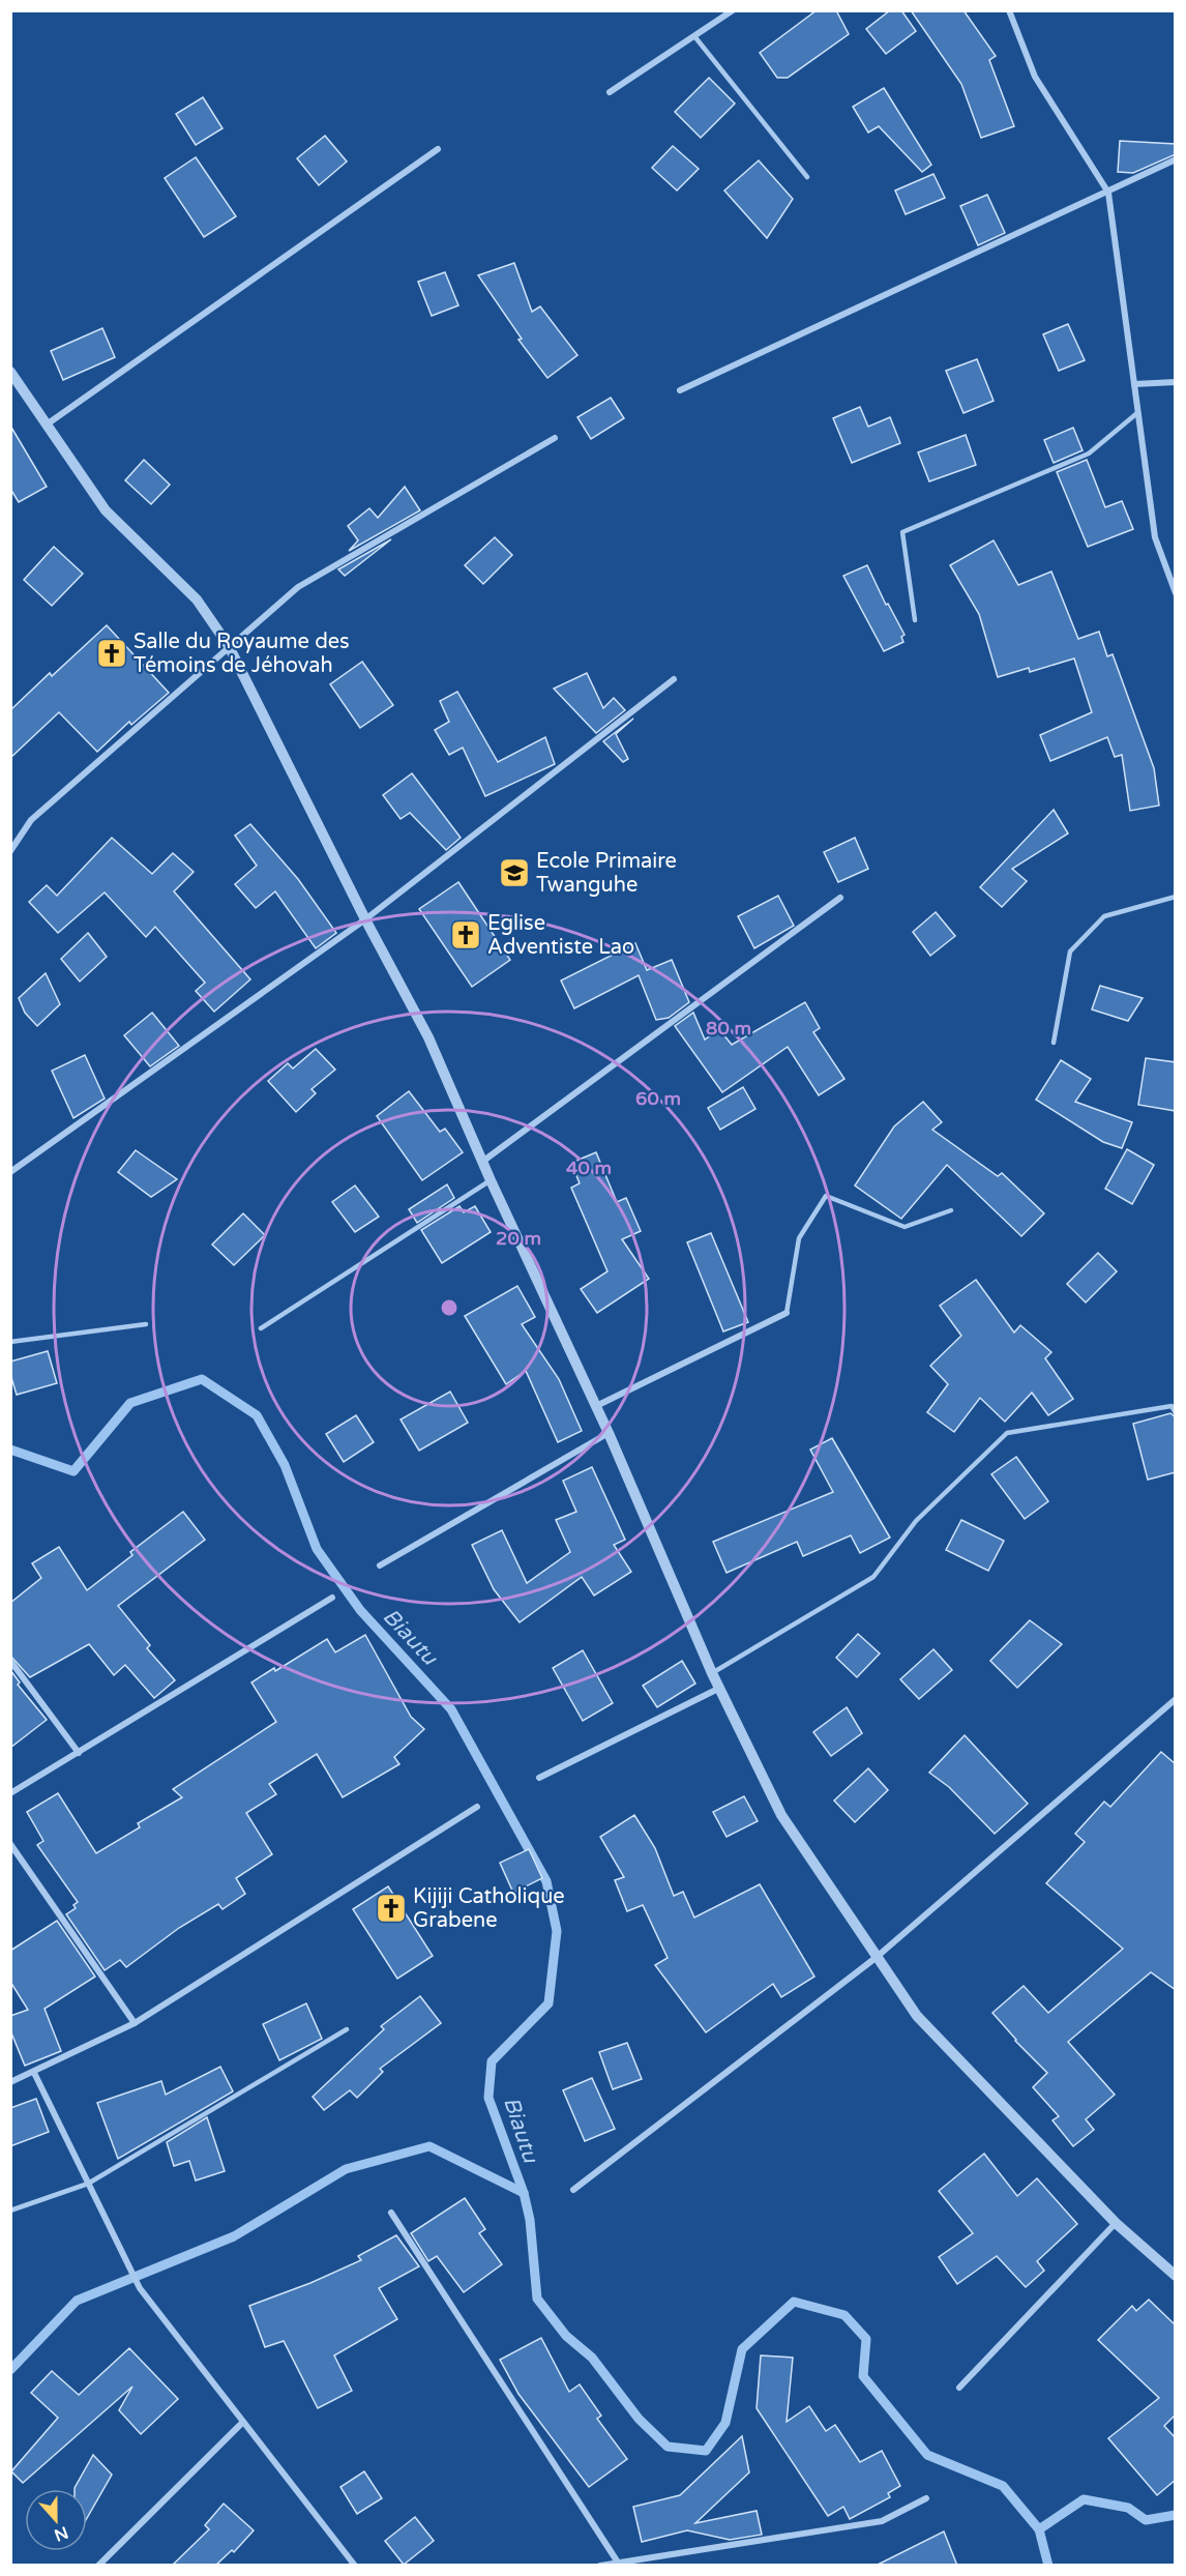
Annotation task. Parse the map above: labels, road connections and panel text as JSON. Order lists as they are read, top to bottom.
{
  "water": ["Biautu"],
  "places": {
    "church": ["Salle du Royaume des Témoins de Jéhovah", "Eglise Adventiste Lao", "Kijiji Catholique Grabene"],
    "school or university": ["Ecole Primaire Twanguhe"]
  },
  "north": "bottom",
  "rings": [
    "80 m",
    "60 m",
    "40 m",
    "20 m"
  ]
}
